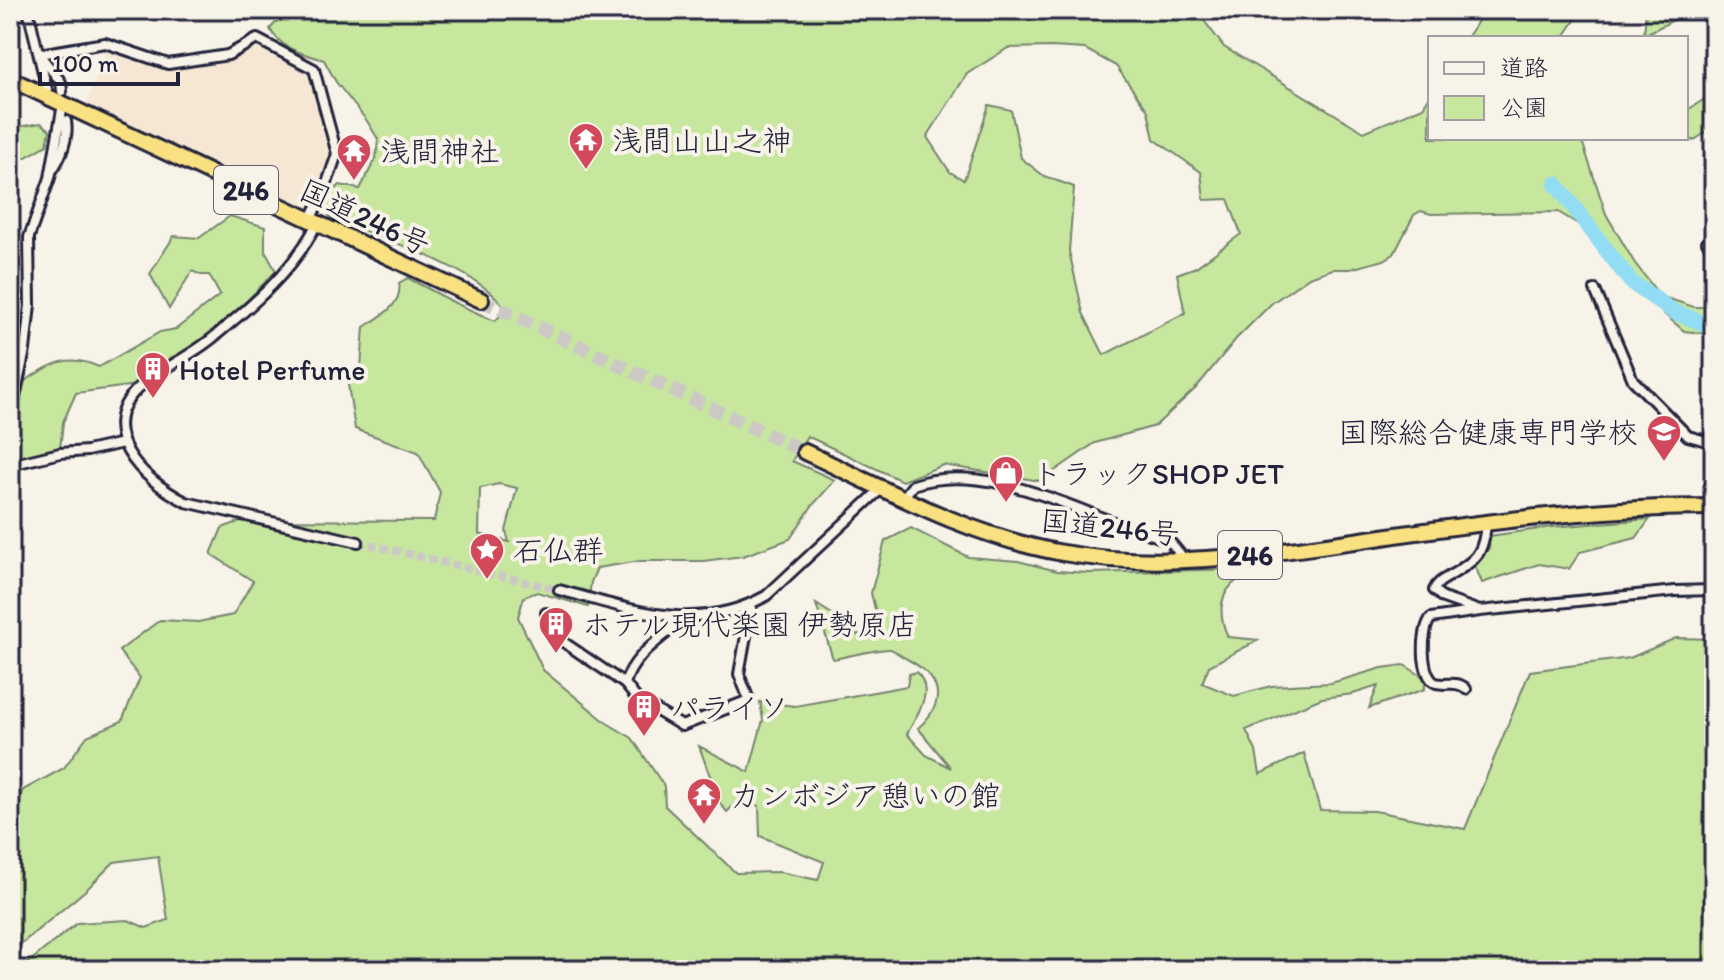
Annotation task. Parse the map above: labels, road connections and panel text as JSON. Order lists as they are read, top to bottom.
{
  "streets": {
    "highway": ["246", "国道246号"]
  },
  "places": {
    "temple": ["浅間山山之神", "浅間神社", "カンボジア憩いの館"],
    "building": ["Hotel Perfume", "ホテル現代楽園 伊勢原店", "パライソ"],
    "school or university": ["国際総合健康専門学校"],
    "shop": ["トラックSHOP JET"],
    "place": ["石仏群"]
  },
  "legend": ["道路", "公園"],
  "scale_bar": "100 m"
}
